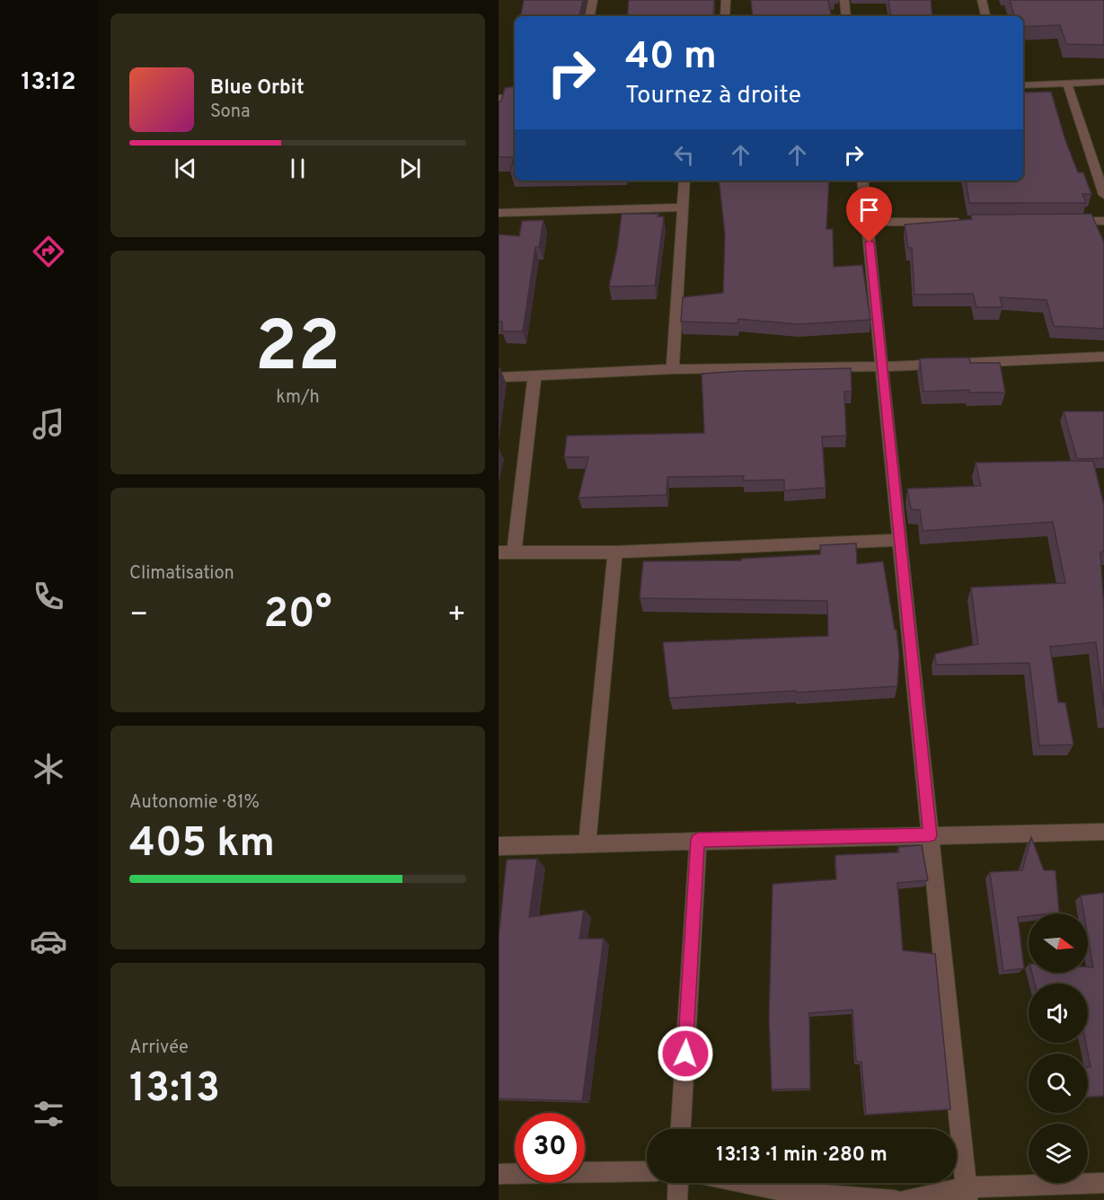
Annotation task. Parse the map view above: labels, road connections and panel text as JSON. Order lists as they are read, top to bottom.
{
  "north": "right",
  "page": {
    "tabs": "13:12",
    "turn": ["40 m", "Tournez à droite"],
    "song": ["Blue Orbit", "Sona"],
    "tile": [
      ["22", "km/h"],
      "Climatisation",
      ["Autonomie · 81%", "405 km"],
      ["Arrivée", "13:13"]
    ],
    "heat": ["−", "20°", "+"],
    "limit": "30",
    "trip": "13:13 · 1 min · 280 m"
  }
}
